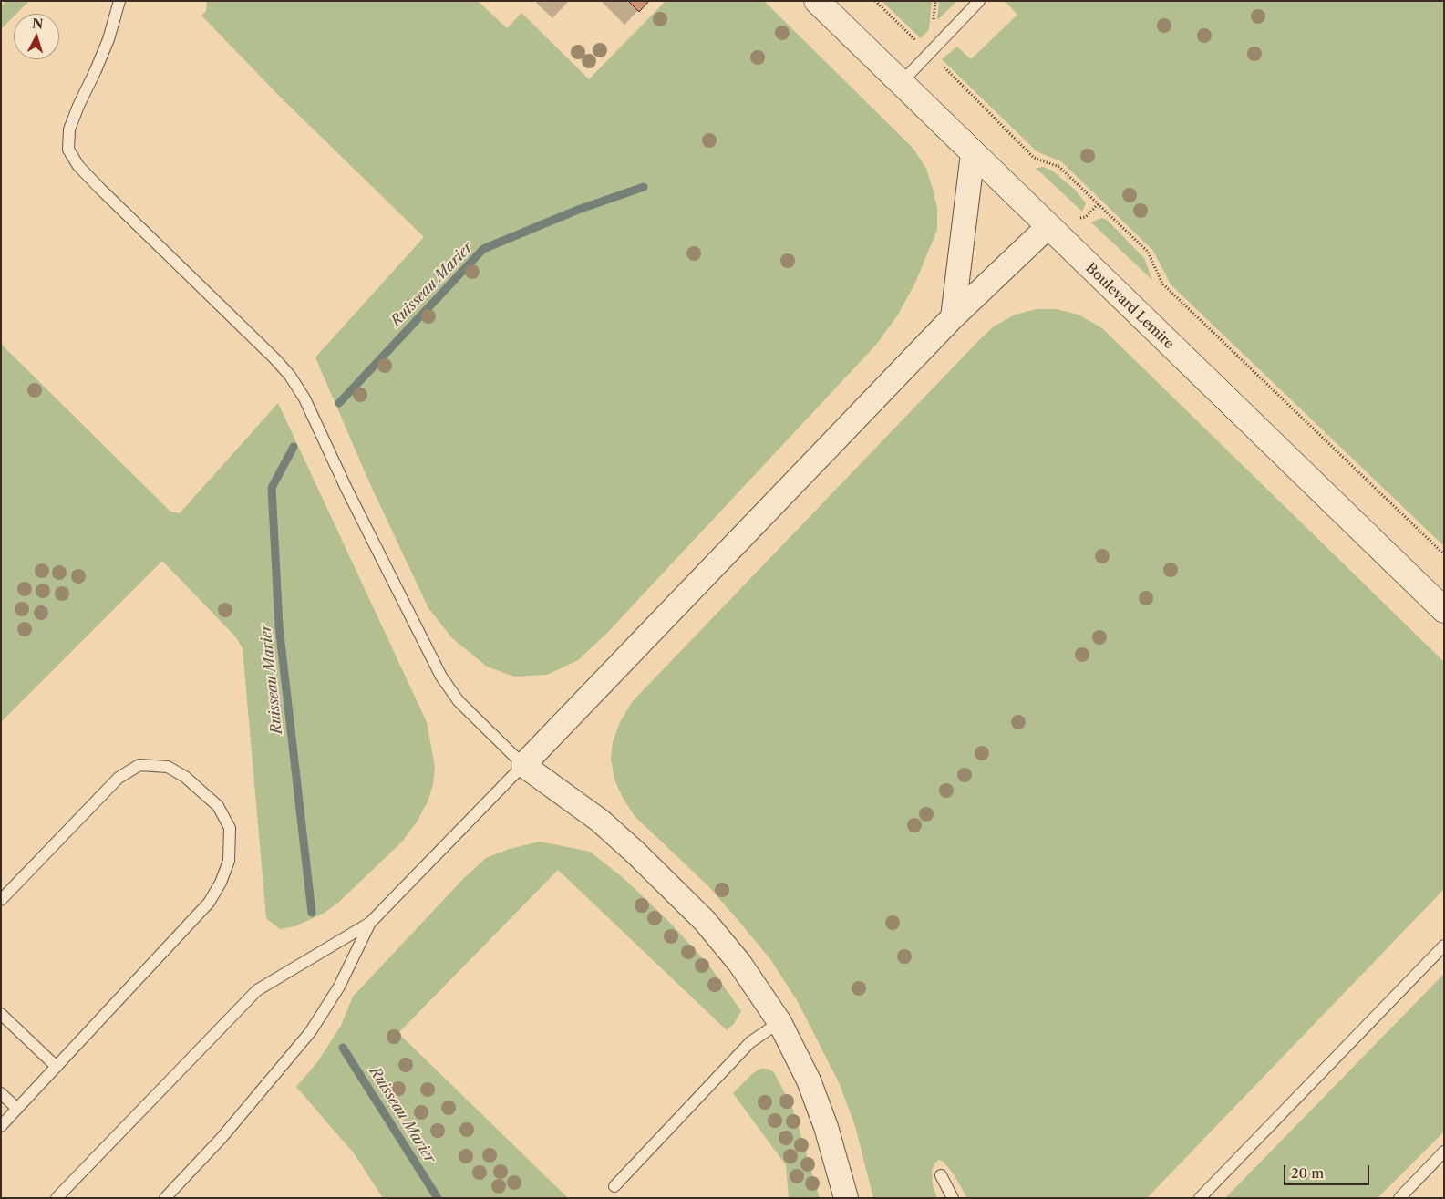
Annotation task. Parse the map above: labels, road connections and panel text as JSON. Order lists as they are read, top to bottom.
{
  "streets": {
    "main road": ["Boulevard Lemire"]
  },
  "water": ["Ruisseau Marier"],
  "scale_bar": "20 m",
  "north": "top"
}
